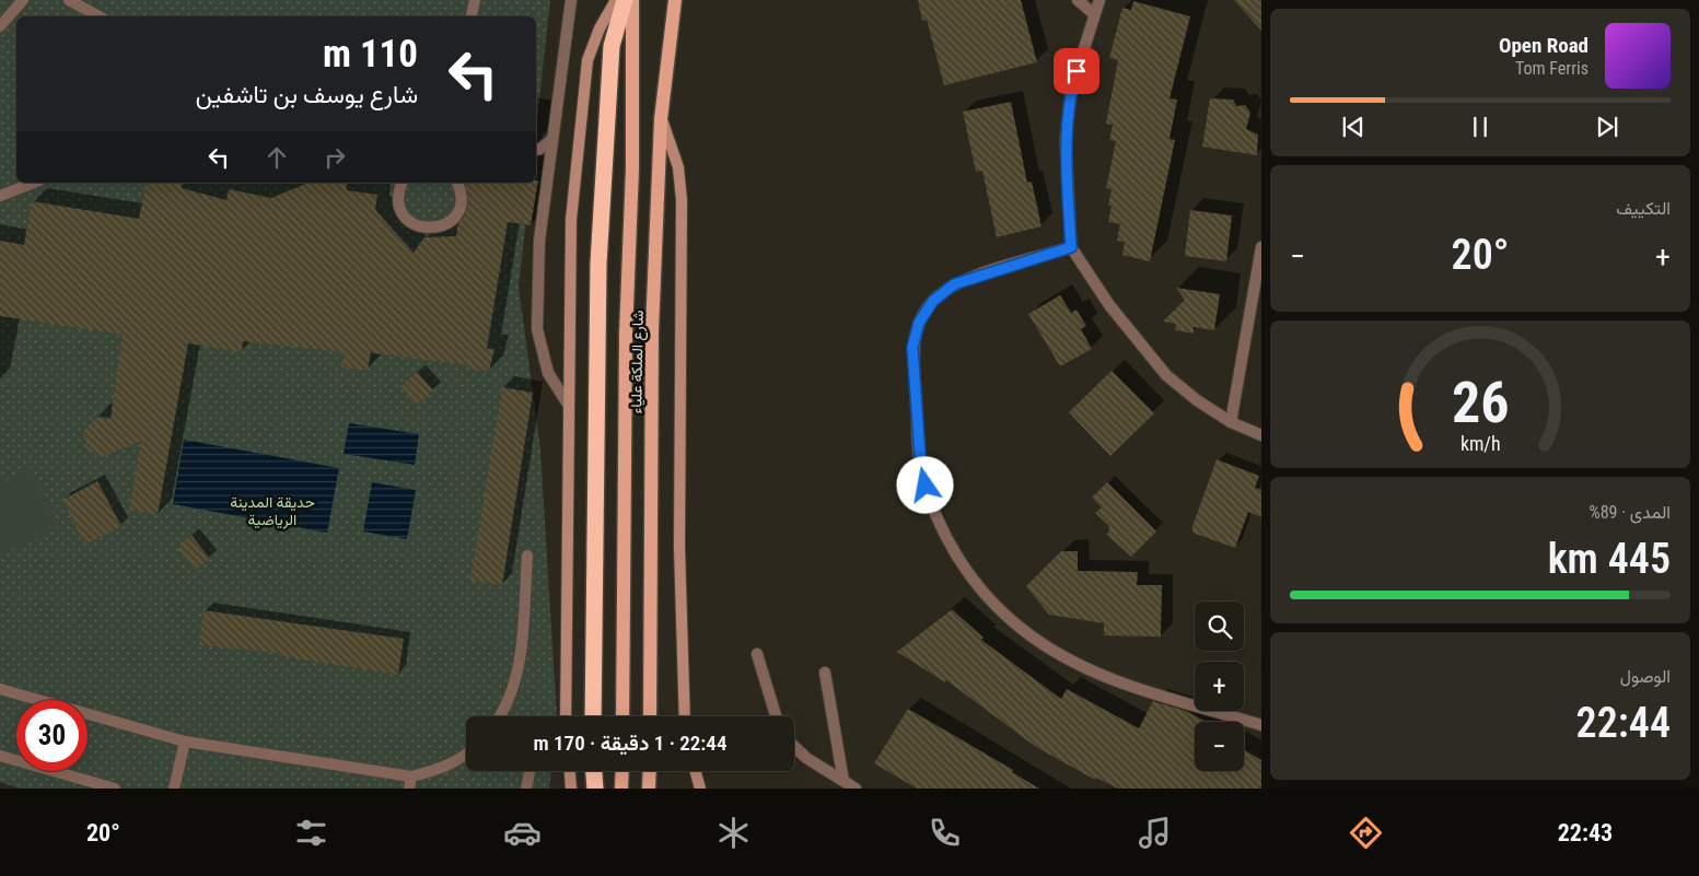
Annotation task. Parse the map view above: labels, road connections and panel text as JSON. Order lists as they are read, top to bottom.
{
  "streets": {
    "main road": ["شارع الملكة علياء"]
  },
  "parks": ["حديقة المدينة الرياضية"],
  "page": {
    "turn": ["110 m", "شارع يوسف بن تاشفين"],
    "song": ["Open Road", "Tom Ferris"],
    "tile": [
      "التكييف",
      ["المدى · 89%", "445 km"],
      ["الوصول", "22:44"]
    ],
    "heat": ["−", "20°", "+"],
    "map_buttons": ["+", "−"],
    "limit": "30",
    "trip": "22:44 · 1 دقيقة · 170 m",
    "tabs": ["22:43", "20°"],
    "gauge": ["26", "km/h"]
  }
}
